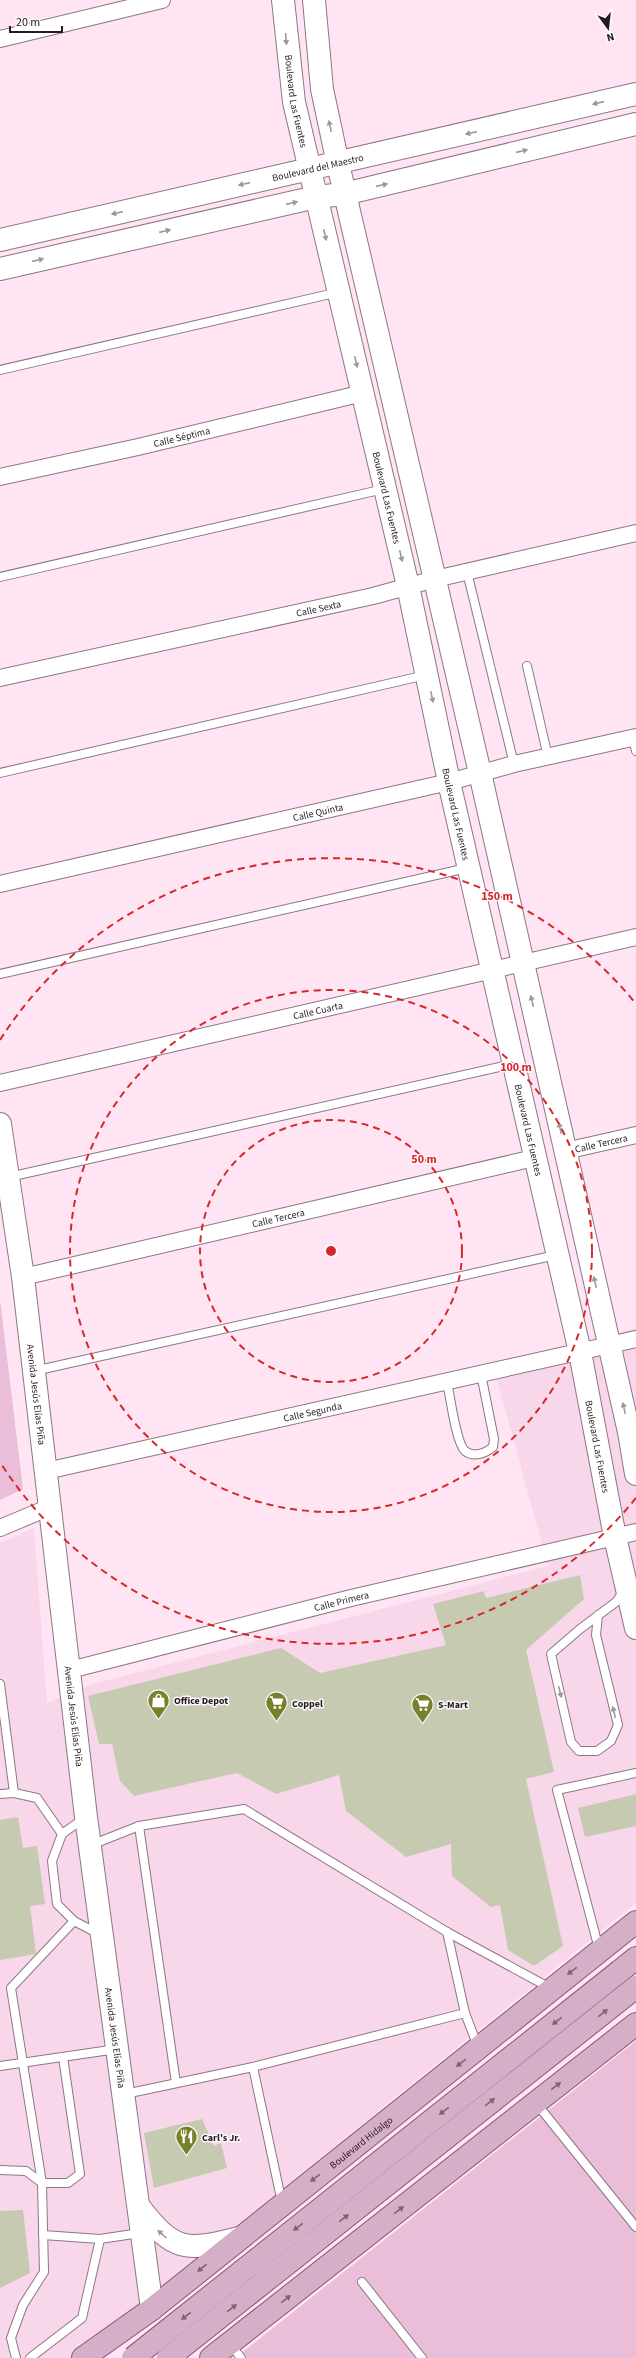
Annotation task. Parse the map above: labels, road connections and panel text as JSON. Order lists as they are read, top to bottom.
{
  "streets": {
    "main road": ["Boulevard Hidalgo"],
    "street": [
      "Boulevard Las Fuentes",
      "Boulevard del Maestro",
      "Calle Séptima",
      "Calle Sexta",
      "Calle Quinta",
      "Calle Cuarta",
      "Calle Tercera",
      "Avenida Jesús Elías Piña",
      "Calle Segunda",
      "Calle Primera"
    ]
  },
  "crossings": [
    ["Boulevard Las Fuentes", "Boulevard del Maestro"],
    ["Boulevard Las Fuentes", "Calle Séptima"],
    ["Boulevard Las Fuentes", "Calle Sexta"],
    ["Boulevard Las Fuentes", "Calle Quinta"],
    ["Boulevard Las Fuentes", "Calle Cuarta"],
    ["Boulevard Las Fuentes", "Calle Tercera"],
    ["Boulevard Las Fuentes", "Calle Segunda"],
    ["Boulevard Las Fuentes", "Calle Primera"],
    ["Calle Tercera", "Avenida Jesús Elías Piña"],
    ["Avenida Jesús Elías Piña", "Calle Segunda"],
    ["Avenida Jesús Elías Piña", "Calle Primera"],
    ["Avenida Jesús Elías Piña", "Boulevard Hidalgo"]
  ],
  "places": {
    "shop": ["Office Depot"],
    "supermarket": ["Coppel", "S-Mart"],
    "restaurant": ["Carl's Jr."]
  },
  "scale_bar": "20 m",
  "north": "bottom",
  "rings": ["150 m", "100 m", "50 m"]
}
